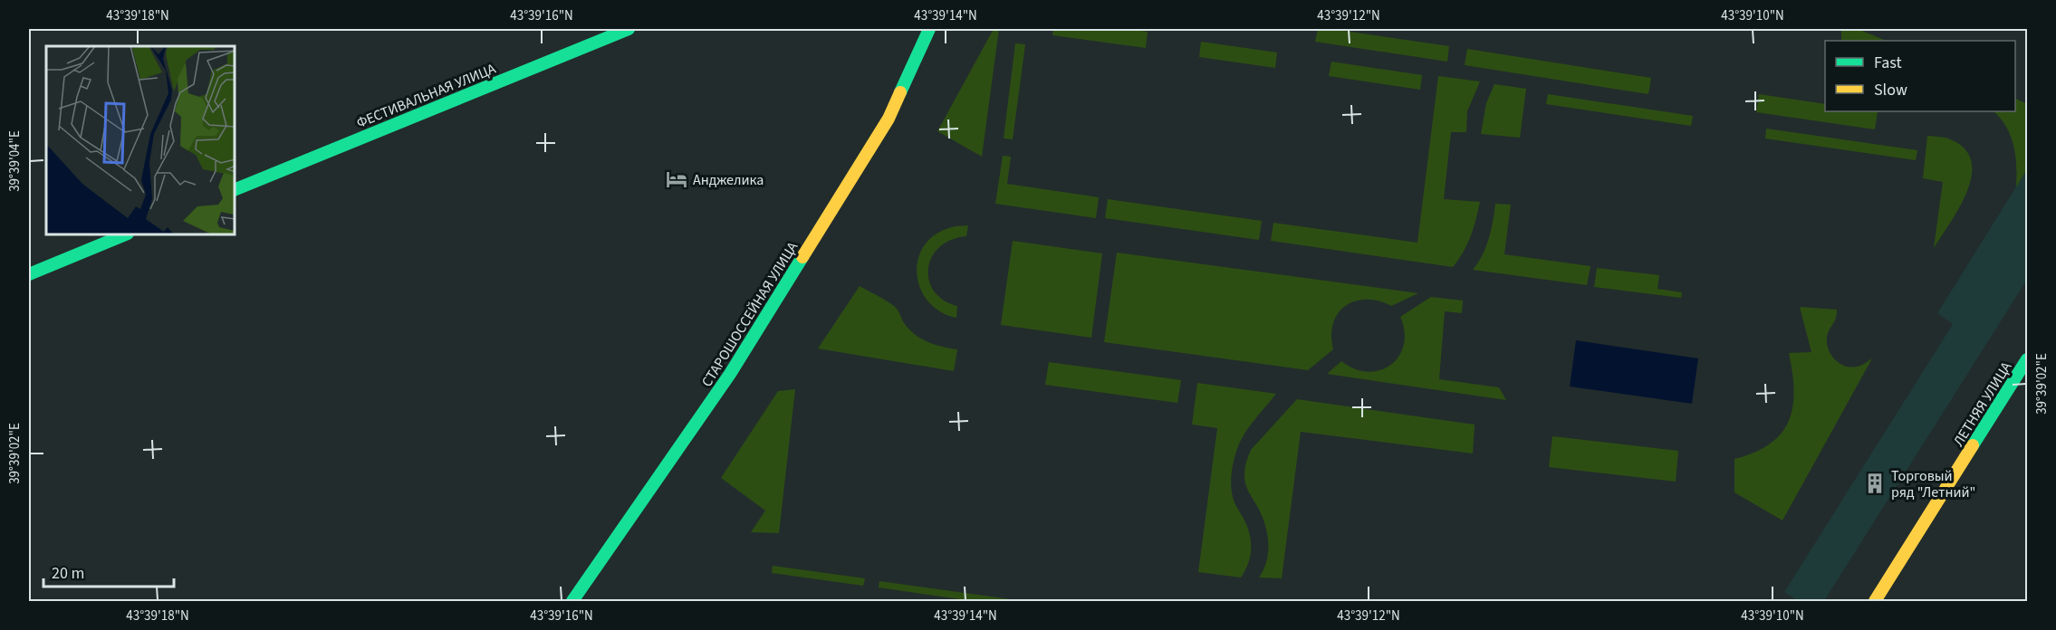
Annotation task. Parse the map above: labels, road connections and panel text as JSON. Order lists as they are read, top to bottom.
{
  "streets": {
    "street": ["ФЕСТИВАЛЬНАЯ УЛИЦА", "СТАРОШОССЕЙНАЯ УЛИЦА", "ЛЕТНЯЯ УЛИЦА"]
  },
  "places": {
    "hotel": ["Анджелика"],
    "building": ["Торговый ряд \"Летний\""]
  },
  "legend": ["Fast", "Slow"],
  "scale_bar": "20 m",
  "coordinates": [
    "43°39'18\"N",
    "43°39'16\"N",
    "43°39'14\"N",
    "43°39'12\"N",
    "43°39'10\"N",
    "39°39'04\"E",
    "39°39'02\"E"
  ]
}
